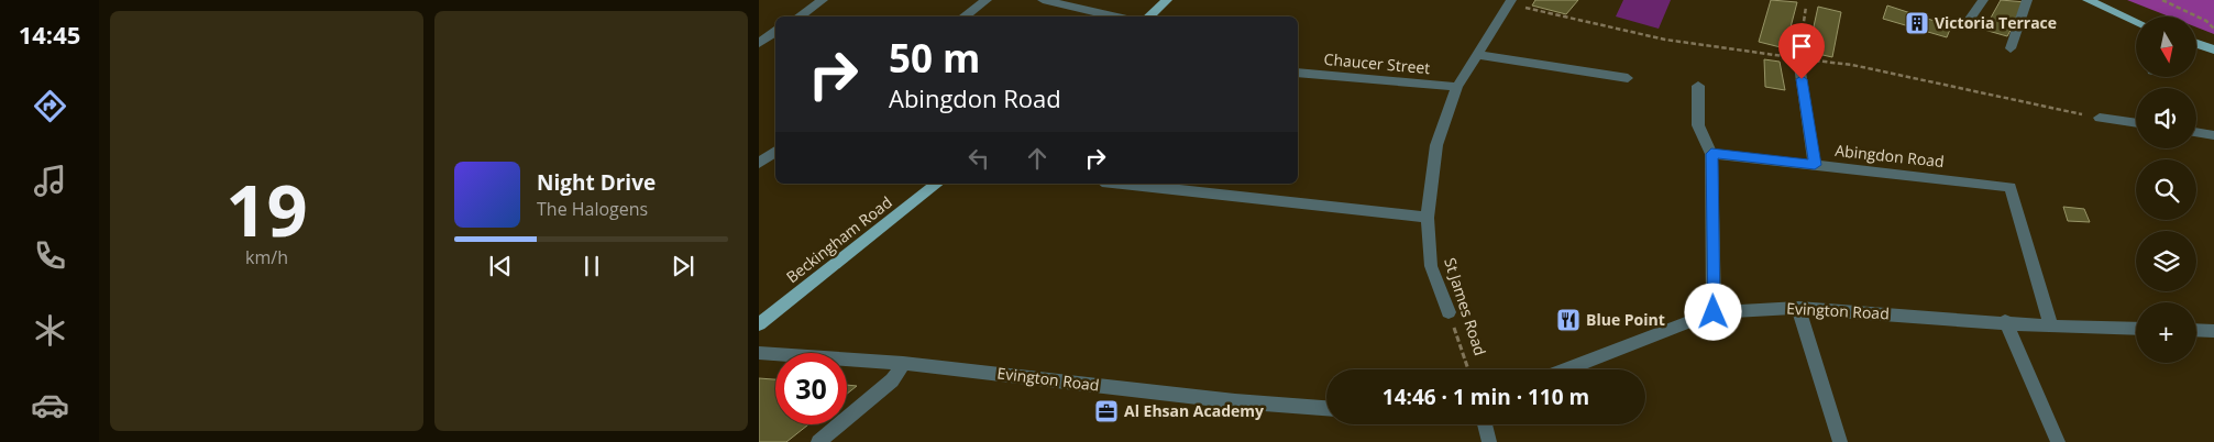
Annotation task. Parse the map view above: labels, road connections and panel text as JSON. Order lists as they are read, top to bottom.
{
  "streets": {
    "main road": ["Beckingham Road"],
    "street": [
      "Chaucer Street",
      "Abingdon Road",
      "St James Road",
      "Evington Road"
    ]
  },
  "crossings": [
    ["Chaucer Street", "St James Road"],
    ["Abingdon Road", "Evington Road"]
  ],
  "places": {
    "building": ["Victoria Terrace"],
    "restaurant": ["Blue Point"],
    "office": ["Al Ehsan Academy"]
  },
  "north": "bottom",
  "page": {
    "tabs": "14:45",
    "tile": ["19", "km/h"],
    "map_buttons": "+",
    "turn": ["50 m", "Abingdon Road"],
    "song": ["Night Drive", "The Halogens"],
    "limit": "30",
    "trip": "14:46 · 1 min · 110 m"
  }
}
